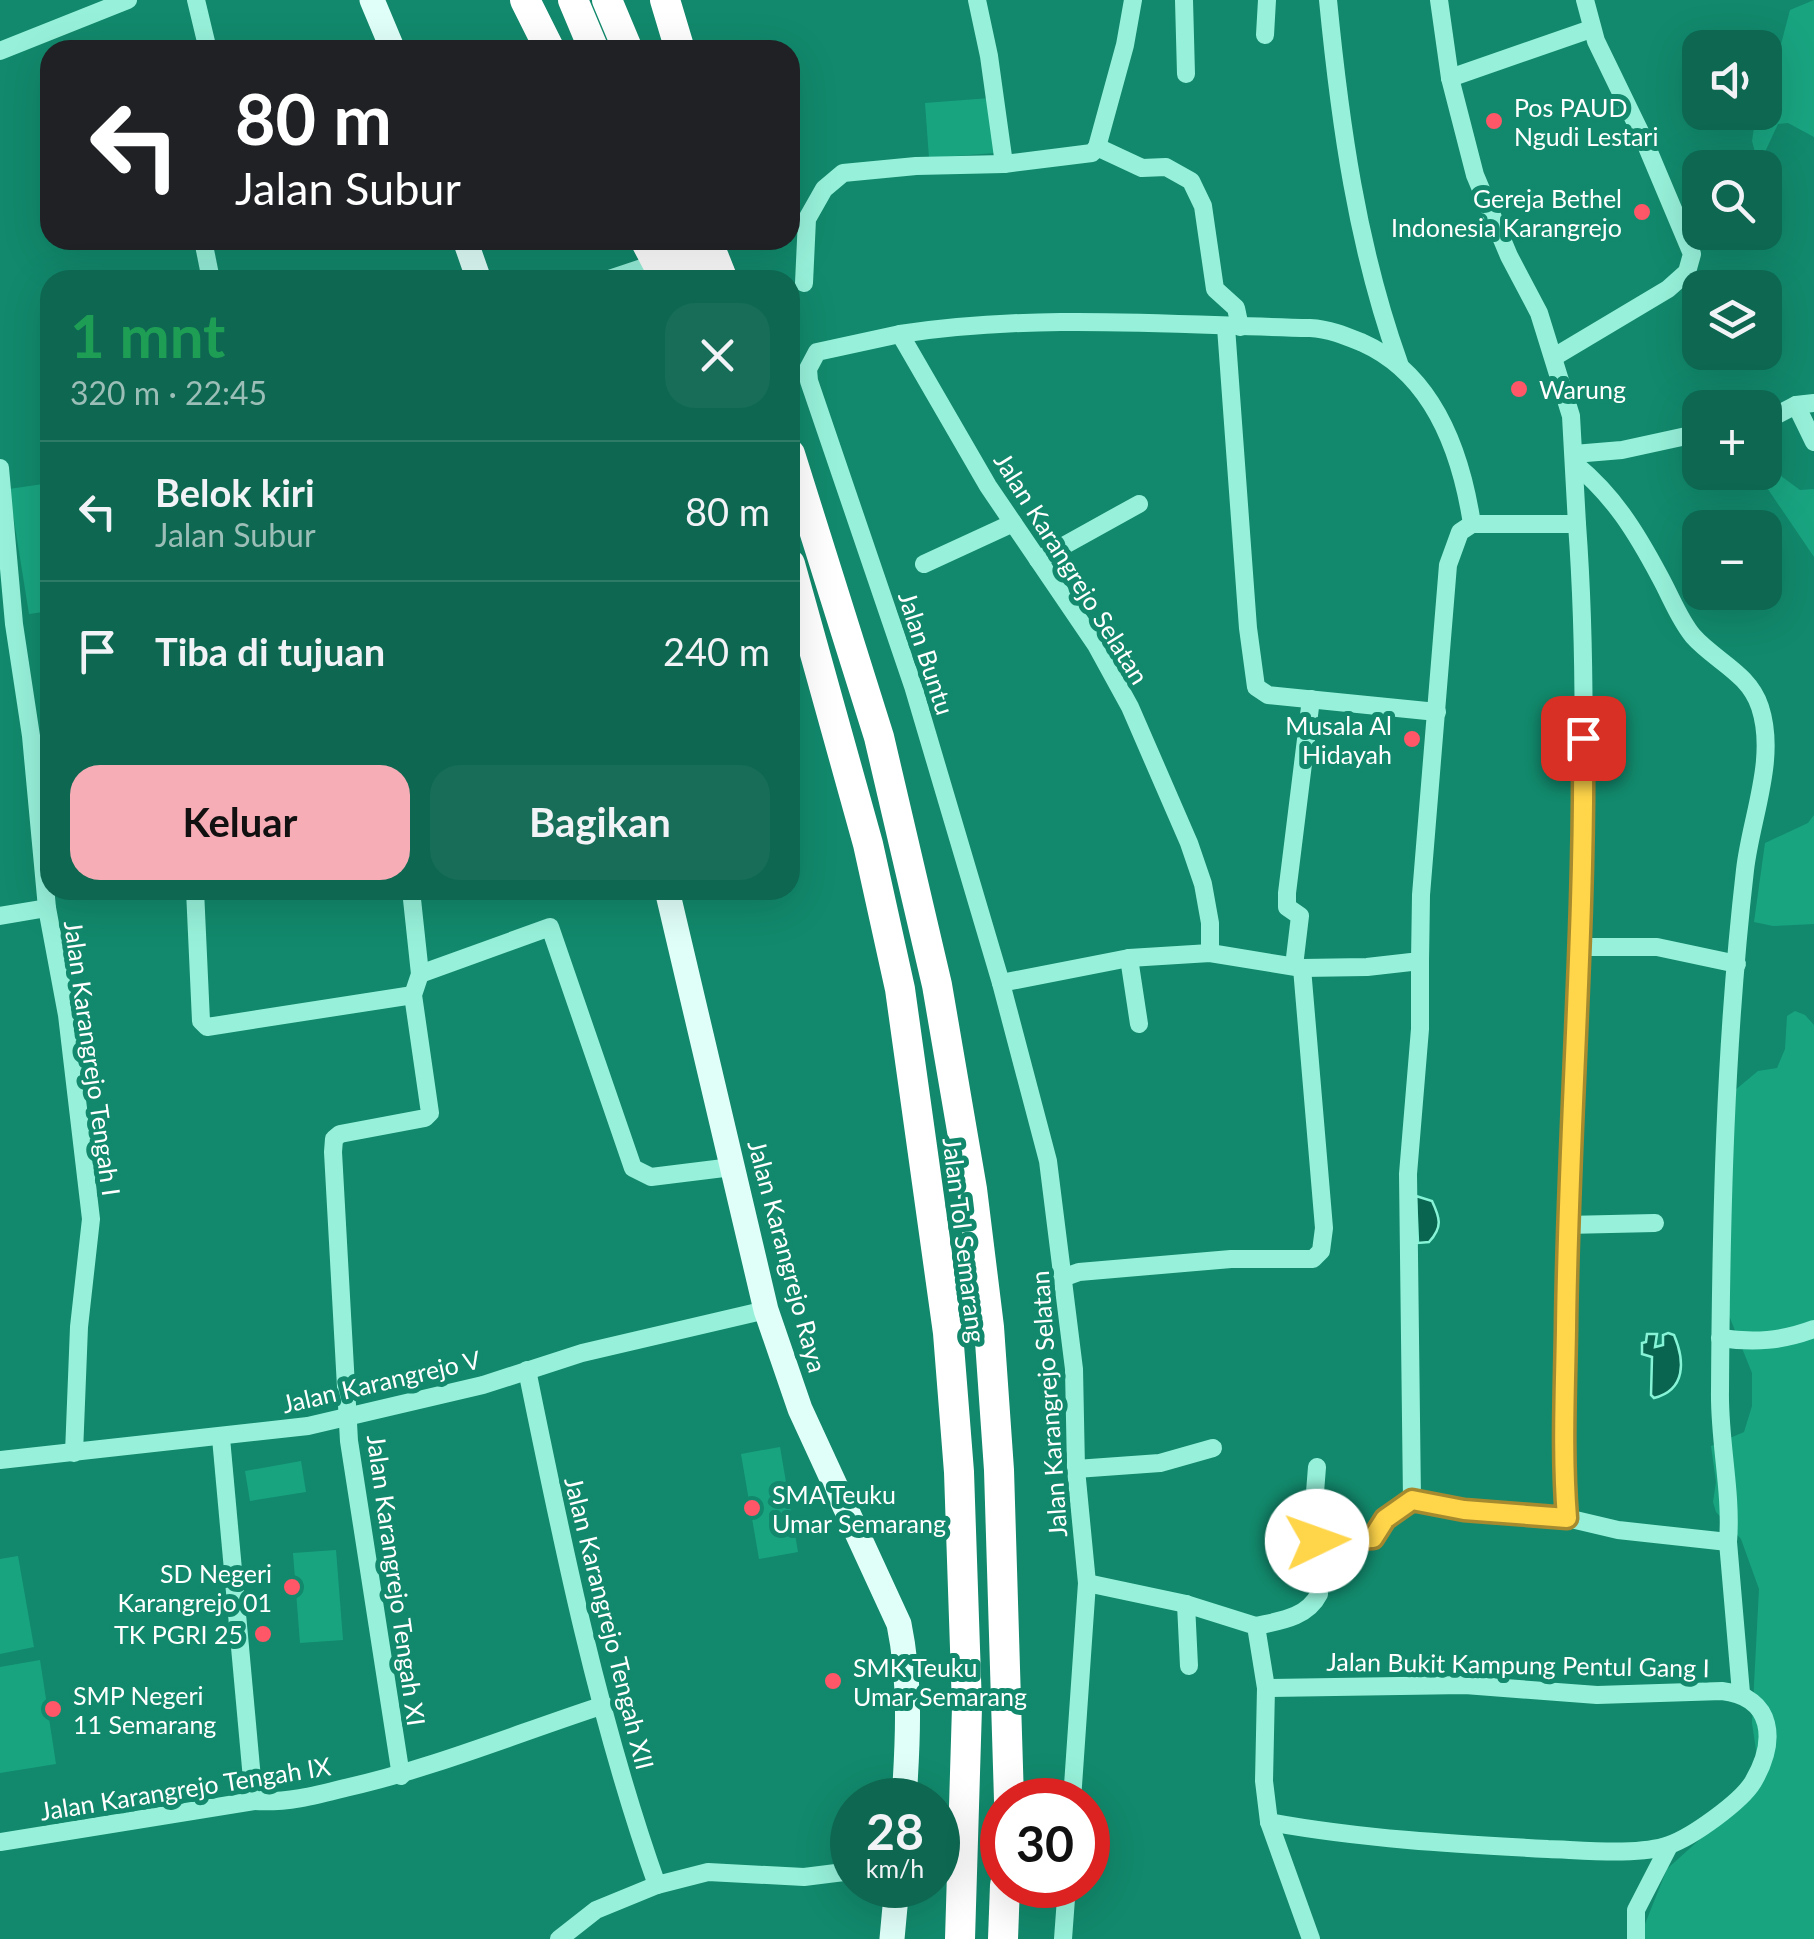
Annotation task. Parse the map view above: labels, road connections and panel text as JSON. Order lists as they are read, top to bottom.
{
  "streets": {
    "highway": ["Jalan Tol Semarang"],
    "main road": ["Jalan Karangrejo Raya"],
    "street": [
      "Jalan Karangrejo Selatan",
      "Jalan Buntu",
      "Jalan Karangrejo Tengah I",
      "Jalan Karangrejo V",
      "Jalan Karangrejo Tengah XI",
      "Jalan Karangrejo Tengah XII",
      "Jalan Bukit Kampung Pentul Gang I",
      "Jalan Karangrejo Tengah IX"
    ]
  },
  "crossings": [
    ["Jalan Karangrejo Selatan", "Jalan Buntu"],
    ["Jalan Karangrejo Tengah I", "Jalan Karangrejo V"],
    ["Jalan Karangrejo Raya", "Jalan Karangrejo V"],
    ["Jalan Karangrejo V", "Jalan Karangrejo Tengah XI"],
    ["Jalan Karangrejo V", "Jalan Karangrejo Tengah XII"],
    ["Jalan Karangrejo Tengah XI", "Jalan Karangrejo Tengah IX"],
    ["Jalan Karangrejo Tengah XII", "Jalan Karangrejo Tengah IX"]
  ],
  "places": [
    "Pos PAUD Ngudi Lestari",
    "Gereja Bethel Indonesia Karangrejo",
    "Warung",
    "Musala Al Hidayah",
    "SMA Teuku Umar Semarang",
    "SD Negeri Karangrejo 01",
    "TK PGRI 25",
    "SMK Teuku Umar Semarang",
    "SMP Negeri 11 Semarang"
  ],
  "page": {
    "map_buttons": ["+", "−"],
    "turn": ["80 m", "Jalan Subur"],
    "heading": ["1 mnt", "320 m · 22:45"],
    "list": [
      {
        "name": "Belok kiri",
        "note": "Jalan Subur",
        "value": "80 m"
      },
      {
        "name": "Tiba di tujuan",
        "value": "240 m"
      }
    ],
    "buttons": ["Keluar", "Bagikan"],
    "speed": "28 km/h",
    "limit": "30"
  }
}
